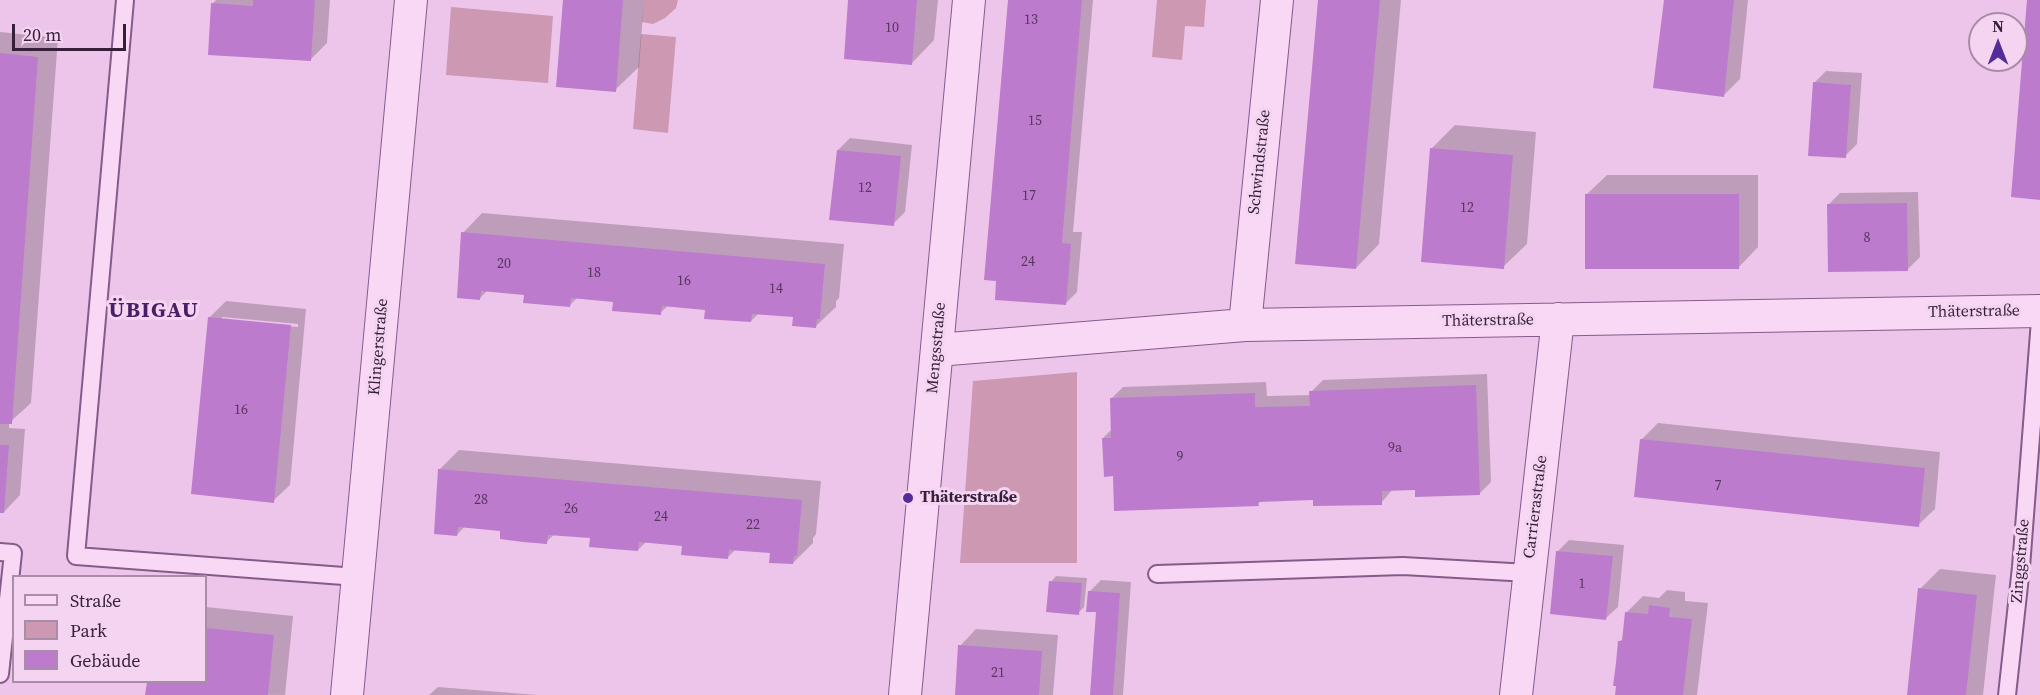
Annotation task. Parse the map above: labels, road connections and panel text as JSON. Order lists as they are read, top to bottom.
{
  "streets": {
    "street": [
      "Schwindstraße",
      "Thäterstraße",
      "Klingerstraße",
      "Mengsstraße",
      "Carrierastraße"
    ],
    "lane": ["Zinggstraße"]
  },
  "crossings": [
    ["Schwindstraße", "Thäterstraße"],
    ["Thäterstraße", "Mengsstraße"],
    ["Thäterstraße", "Carrierastraße"]
  ],
  "districts": ["ÜBIGAU"],
  "places": ["Thäterstraße"],
  "house_numbers": [
    "13",
    "10",
    "15",
    "12",
    "17",
    "12",
    "8",
    "24",
    "20",
    "18",
    "16",
    "14",
    "16",
    "9a",
    "9",
    "7",
    "28",
    "26",
    "24",
    "22",
    "1",
    "21"
  ],
  "legend": ["Straße", "Park", "Gebäude"],
  "scale_bar": "20 m",
  "north": "top"
}
